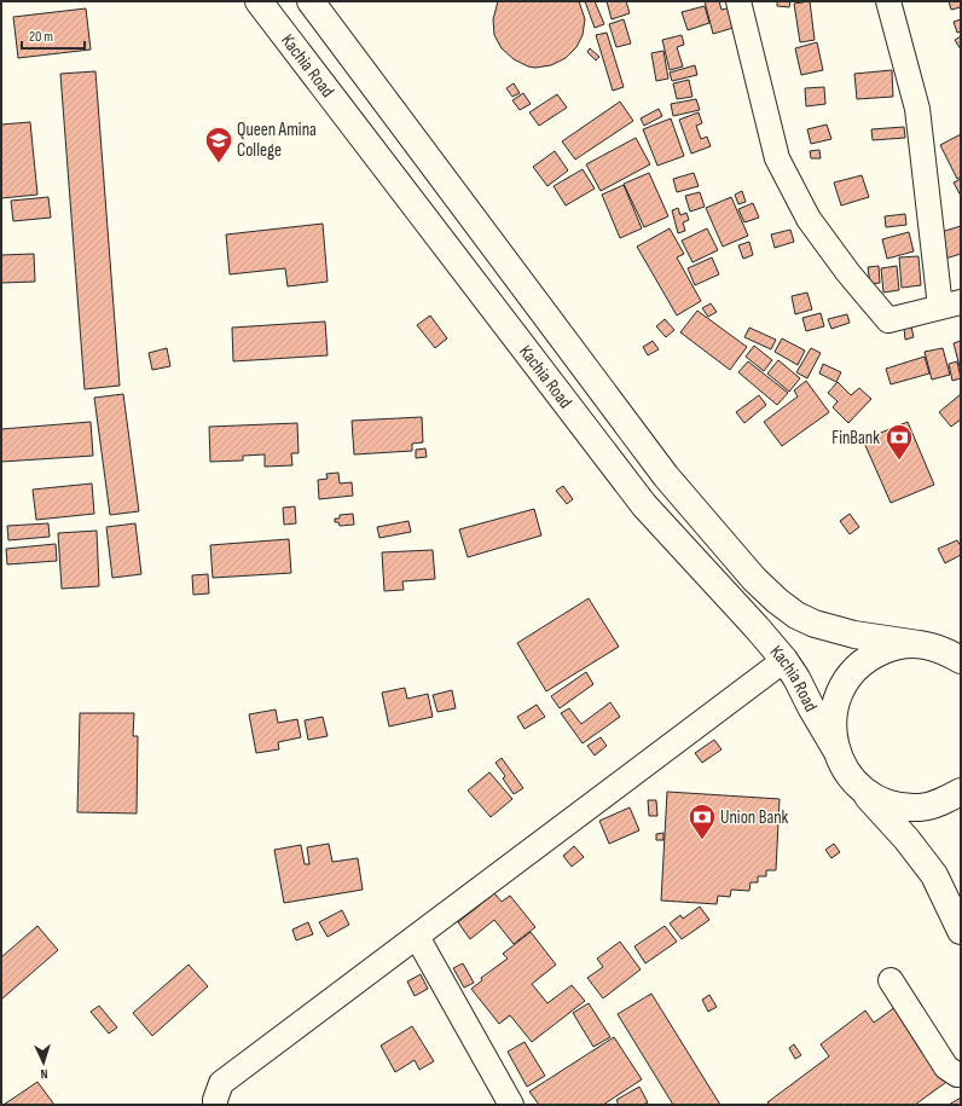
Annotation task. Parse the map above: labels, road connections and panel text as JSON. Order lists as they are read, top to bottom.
{
  "streets": {
    "main road": ["Kachia Road"]
  },
  "places": {
    "school or university": ["Queen Amina College"],
    "bank": ["FinBank", "Union Bank"]
  },
  "scale_bar": "20 m",
  "north": "bottom"
}
